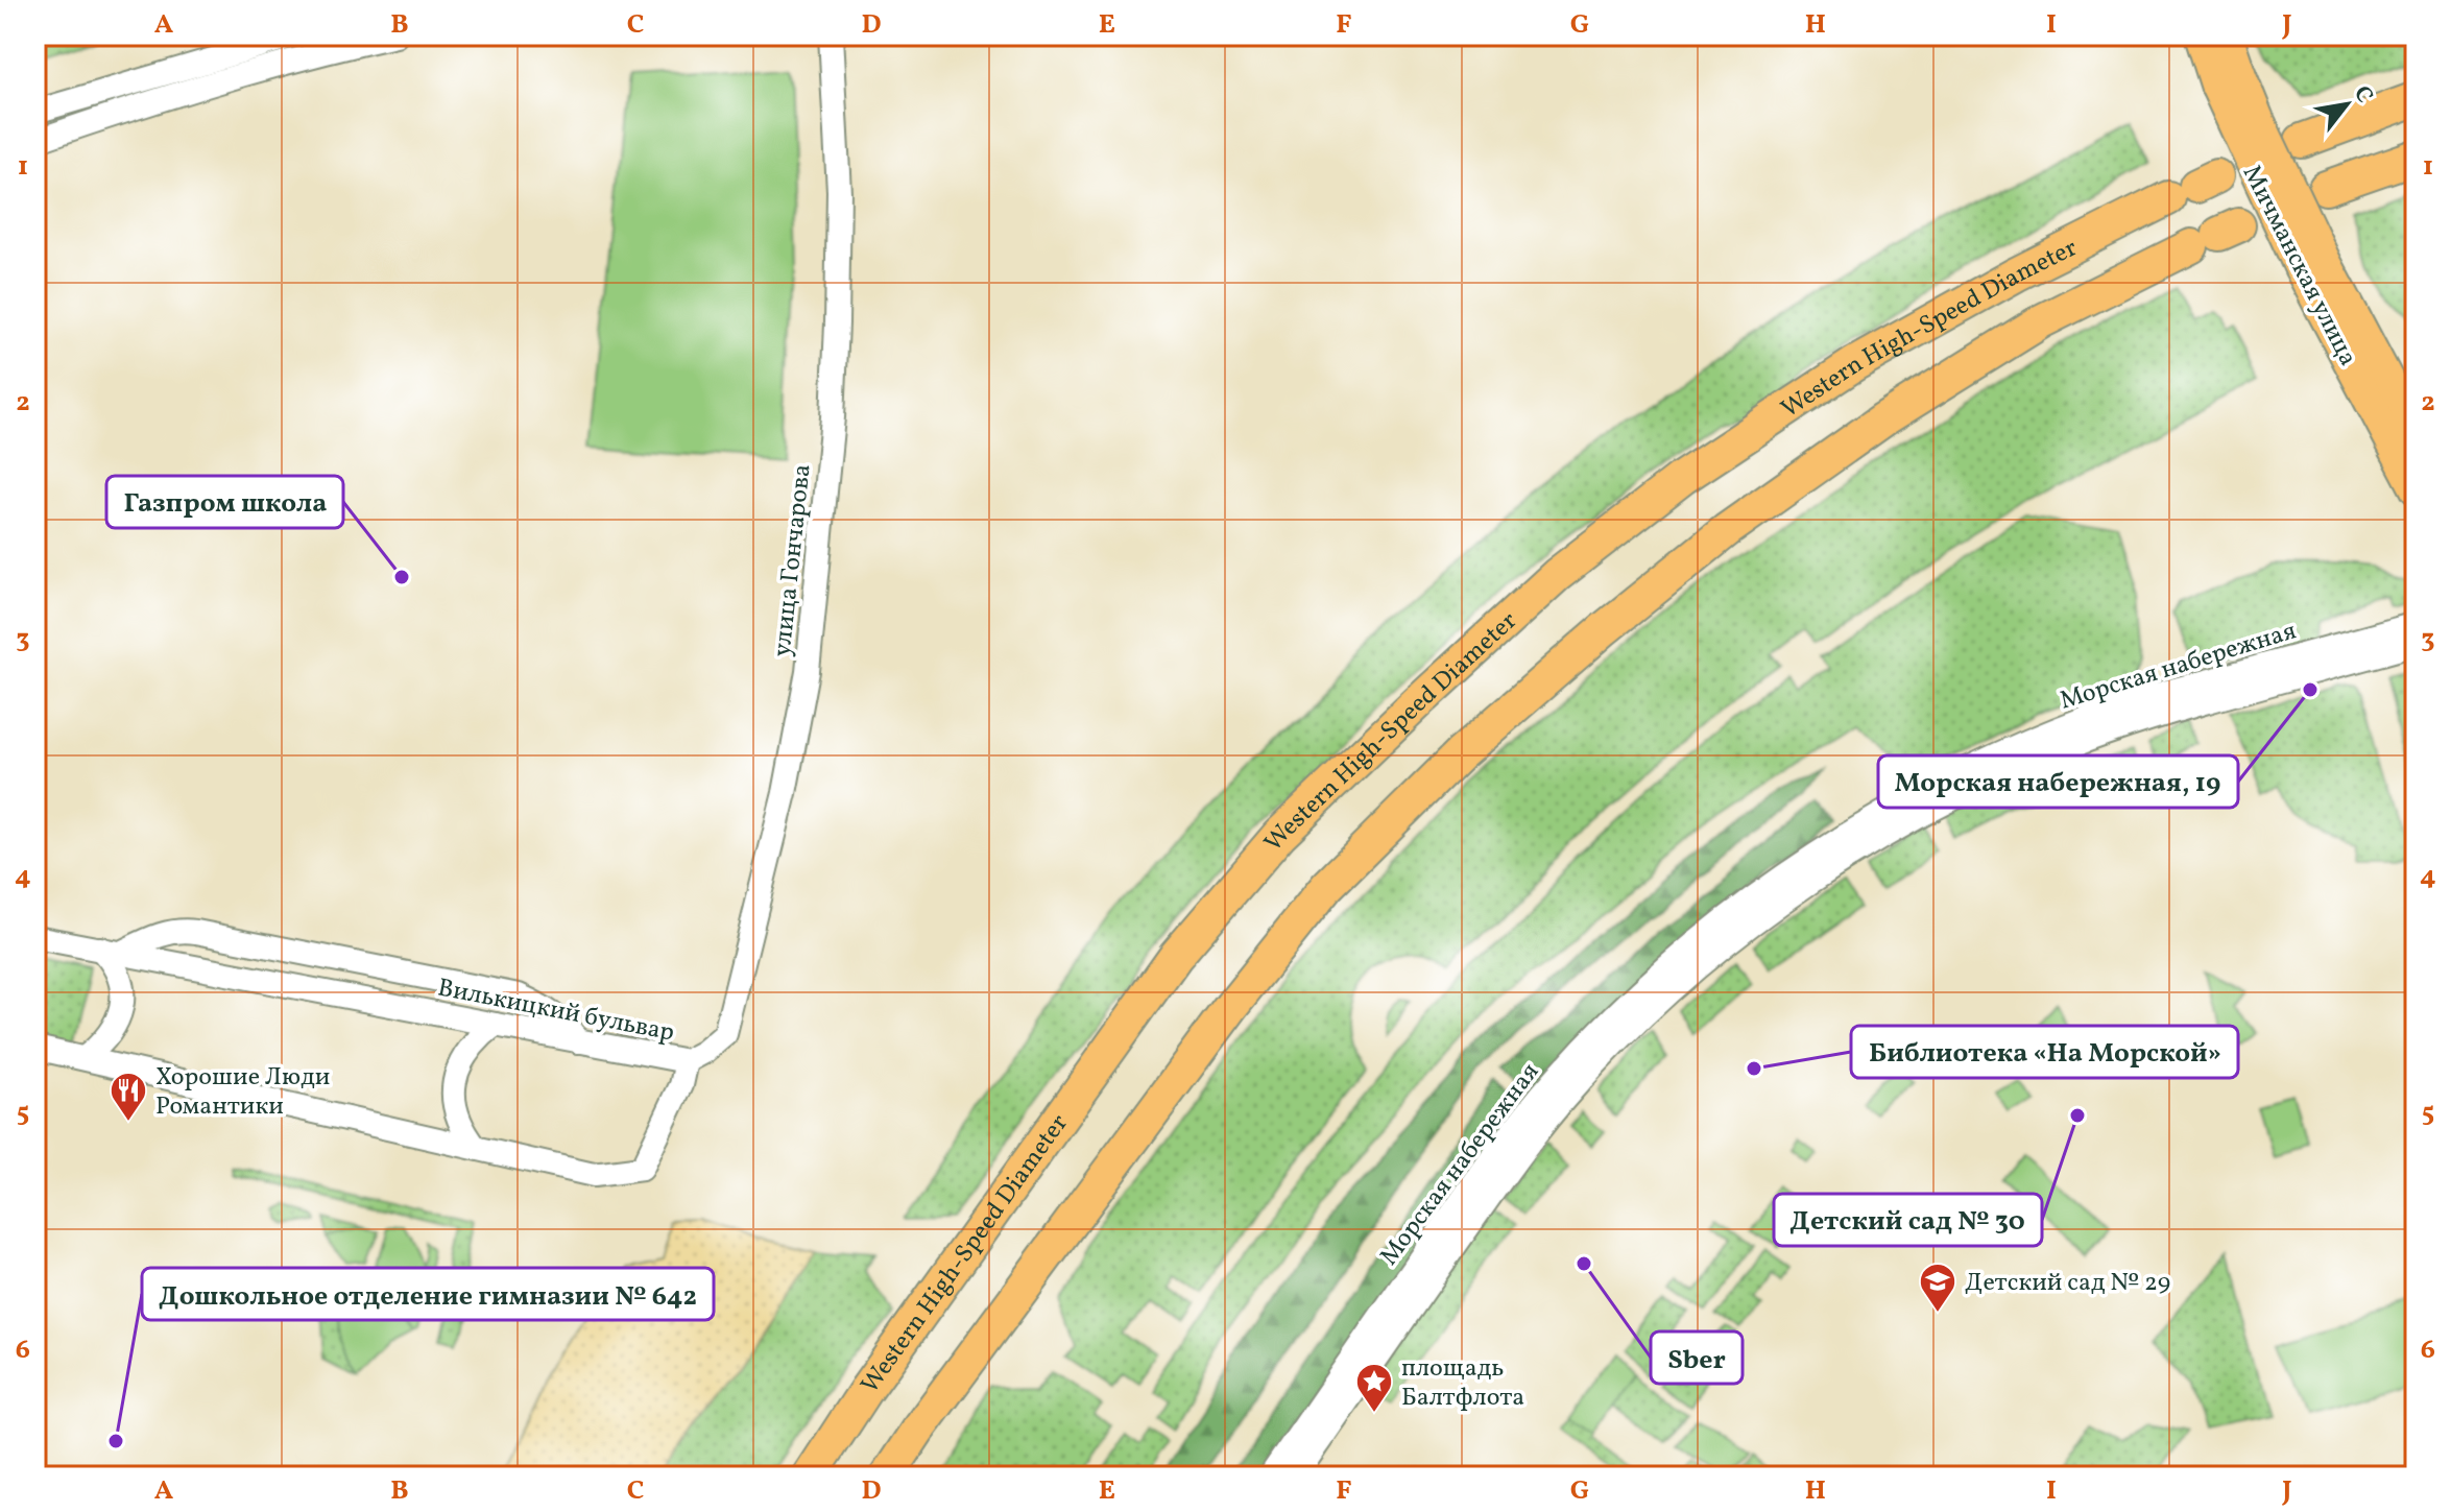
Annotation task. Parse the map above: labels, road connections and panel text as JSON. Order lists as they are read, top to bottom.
{
  "streets": {
    "highway": ["Western High-Speed Diameter"],
    "main road": ["Мичманская улица"],
    "street": ["улица Гончарова", "Морская набережная", "Вилькицкий бульвар"]
  },
  "crossings": [
    ["улица Гончарова", "Вилькицкий бульвар"]
  ],
  "places": {
    "other": [
      "Газпром школа",
      "Морская набережная, 19",
      "Библиотека «На Морской»",
      "Детский сад № 30",
      "Sber",
      "Дошкольное отделение гимназии № 642"
    ],
    "restaurant": ["Хорошие Люди Романтики"],
    "school or university": ["Детский сад № 29"],
    "place": ["площадь Балтфлота"]
  },
  "north": "top right",
  "grid": {
    "columns": [
      "A",
      "B",
      "C",
      "D",
      "E",
      "F",
      "G",
      "H",
      "I",
      "J"
    ],
    "rows": [
      "1",
      "2",
      "3",
      "4",
      "5",
      "6"
    ]
  }
}
